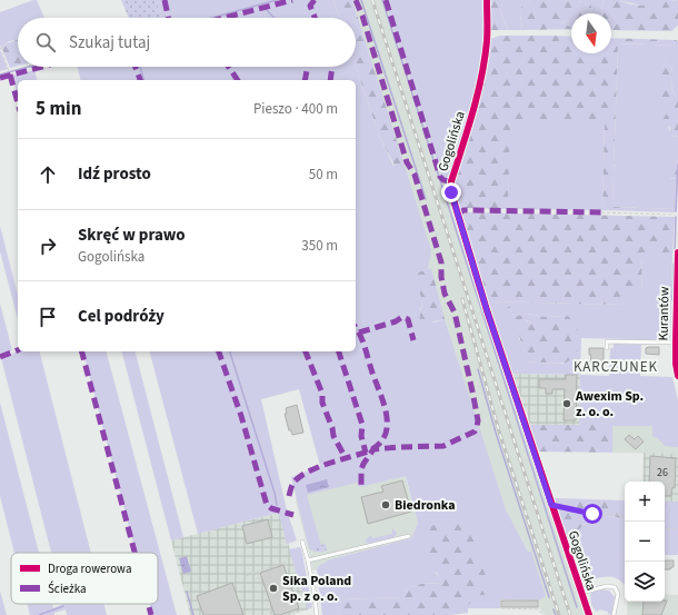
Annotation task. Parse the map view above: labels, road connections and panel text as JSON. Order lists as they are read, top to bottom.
{
  "streets": {
    "street": ["Gogolińska", "Kurantów"]
  },
  "districts": ["KARCZUNEK"],
  "places": ["Awexim Sp. z. o. o.", "Biedronka", "Sika Poland Sp. z o. o."],
  "house_numbers": ["26"],
  "legend": ["Droga rowerowa", "Ścieżka"],
  "north": "bottom",
  "page": {
    "search": "Szukaj tutaj",
    "heading": ["5 min", "Pieszo · 400 m"],
    "list": [
      ["Idź prosto", "50 m"],
      ["Skręć w prawo", "Gogolińska", "350 m"],
      "Cel podróży"
    ],
    "map_buttons": ["+", "−"]
  }
}
